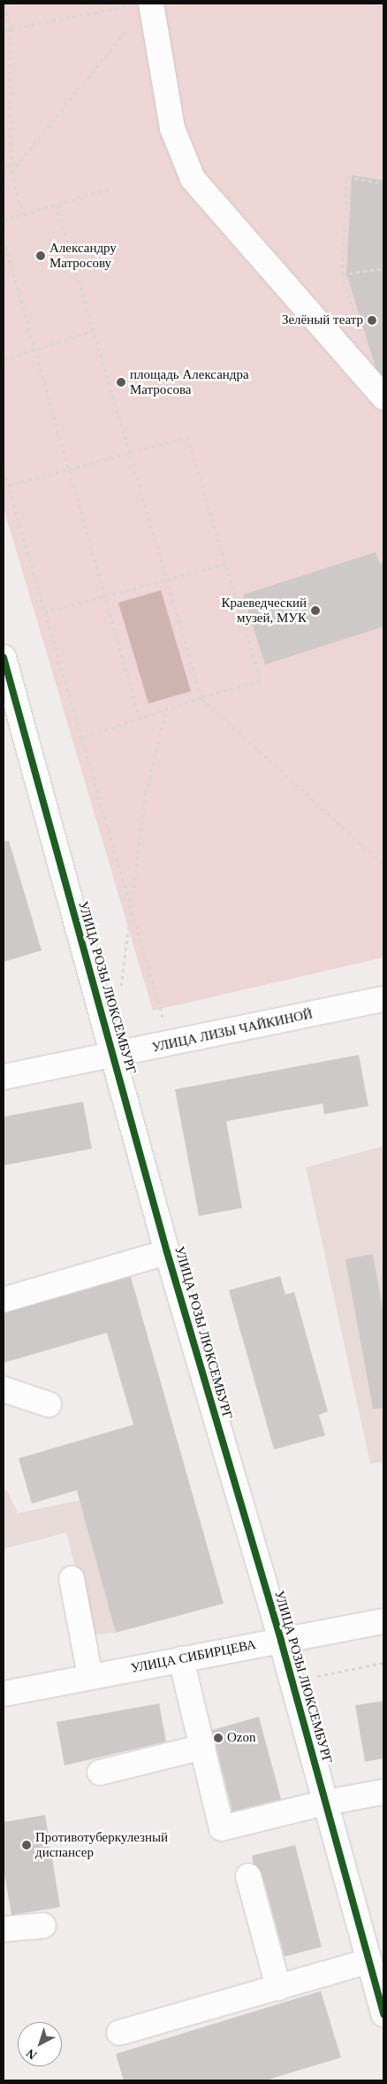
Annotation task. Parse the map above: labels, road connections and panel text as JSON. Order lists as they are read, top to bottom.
{
  "streets": {
    "street": ["УЛИЦА РОЗЫ ЛЮКСЕМБУРГ", "УЛИЦА ЛИЗЫ ЧАЙКИНОЙ", "УЛИЦА СИБИРЦЕВА"]
  },
  "crossings": [
    ["УЛИЦА РОЗЫ ЛЮКСЕМБУРГ", "УЛИЦА ЛИЗЫ ЧАЙКИНОЙ"],
    ["УЛИЦА РОЗЫ ЛЮКСЕМБУРГ", "УЛИЦА СИБИРЦЕВА"]
  ],
  "places": [
    "Александру Матросову",
    "Зелёный театр",
    "площадь Александра Матросова",
    "Краеведческий музей, МУК",
    "Ozon",
    "Противотуберкулезный диспансер"
  ],
  "north": "bottom left"
}
